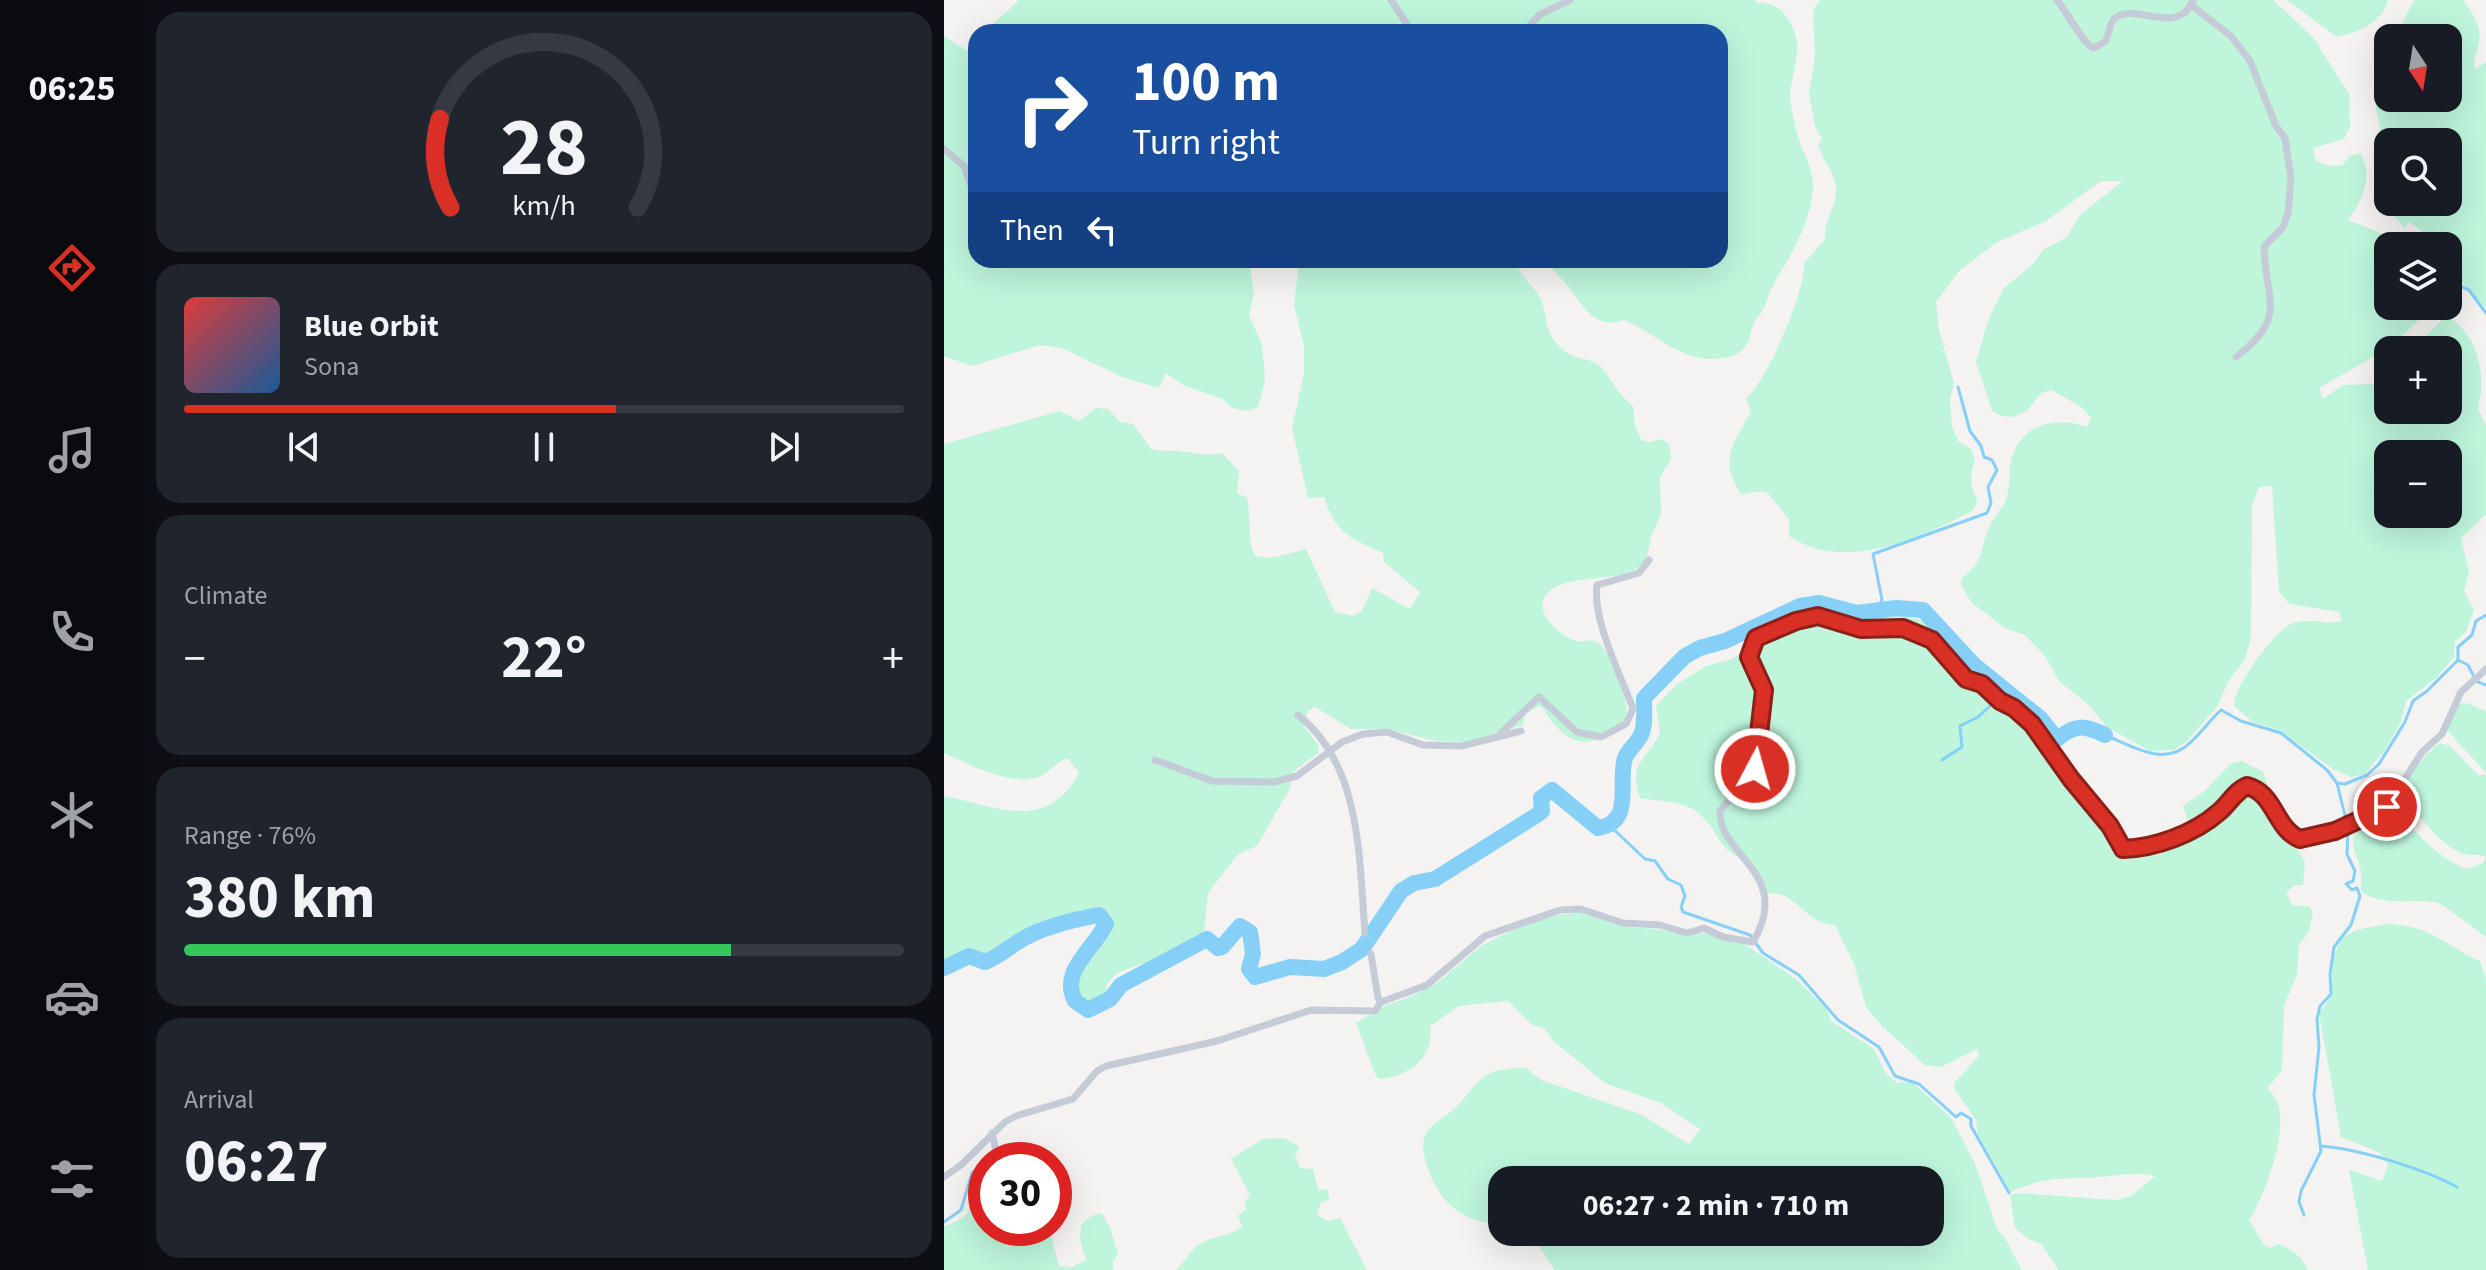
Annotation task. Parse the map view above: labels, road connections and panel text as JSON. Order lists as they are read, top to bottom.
{
  "north": "bottom",
  "page": {
    "tabs": "06:25",
    "map_buttons": ["+", "−"],
    "turn": ["100 m", "Turn right"],
    "then": "Then",
    "song": ["Blue Orbit", "Sona"],
    "tile": [
      "Climate",
      ["Range · 76%", "380 km"],
      ["Arrival", "06:27"]
    ],
    "heat": ["−", "22°", "+"],
    "limit": "30",
    "trip": "06:27 · 2 min · 710 m",
    "gauge": ["28", "km/h"]
  }
}
